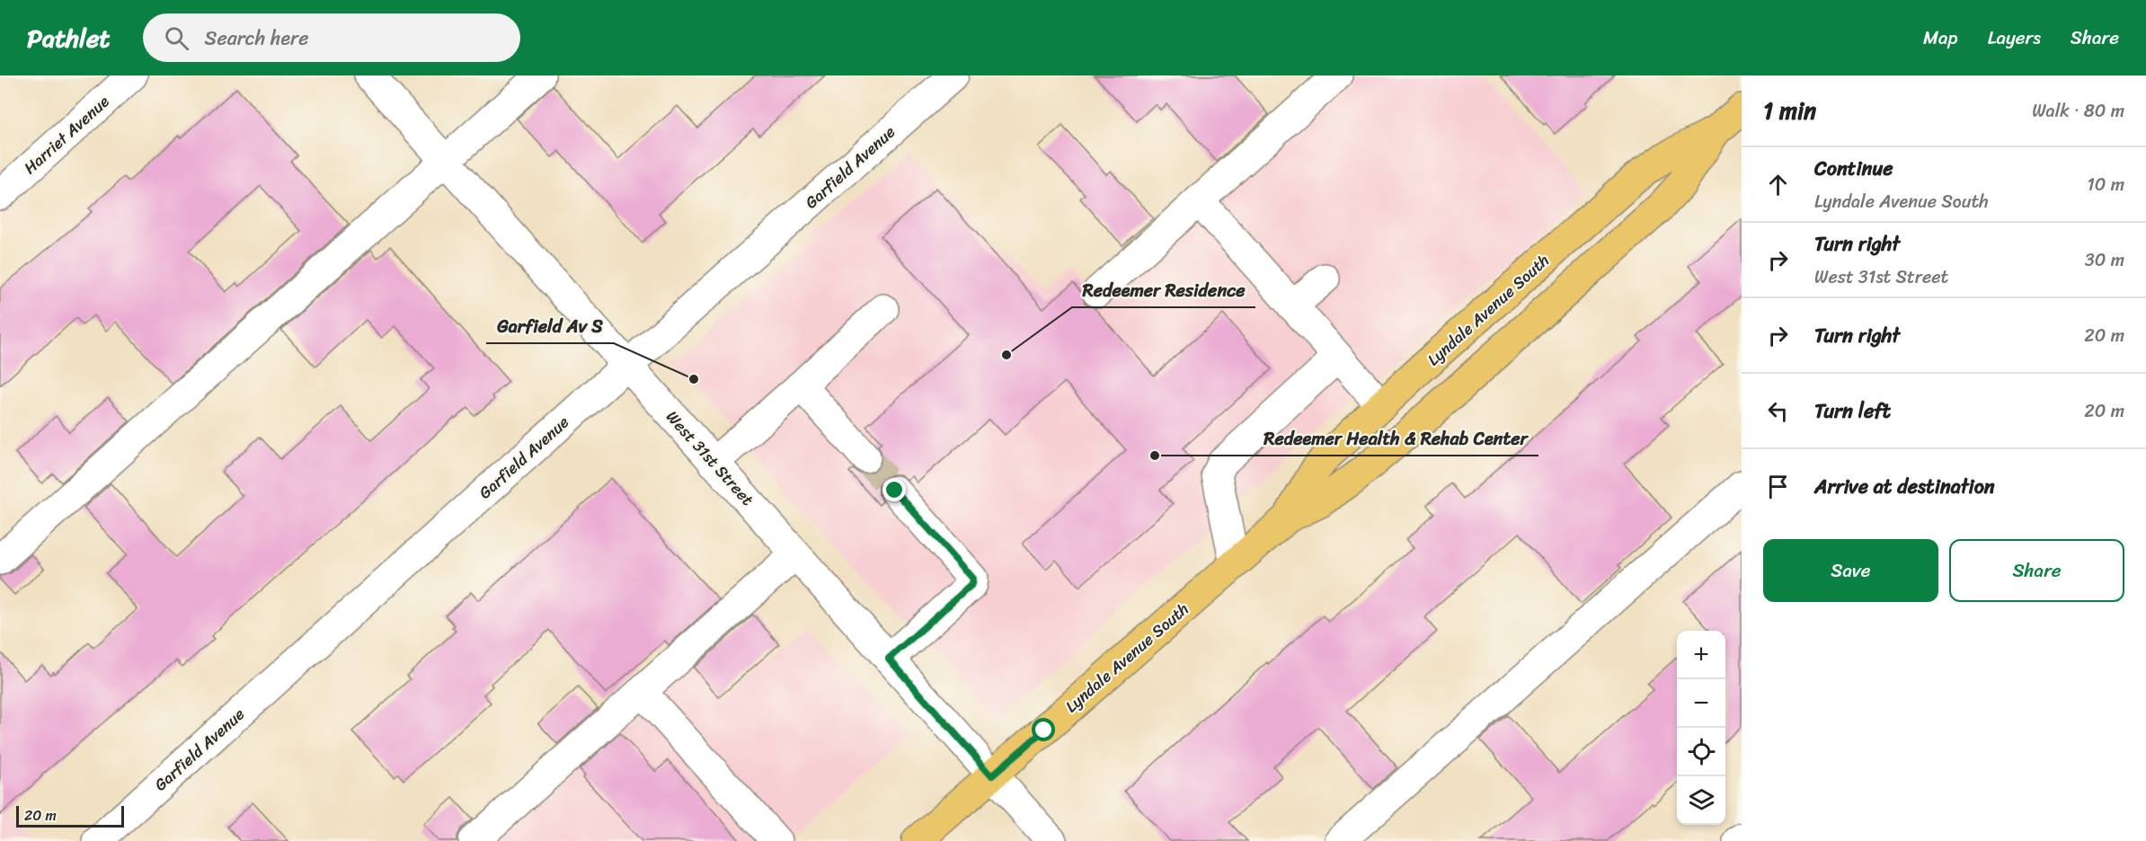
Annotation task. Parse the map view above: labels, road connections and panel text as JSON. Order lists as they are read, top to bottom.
{
  "streets": {
    "main road": ["Lyndale Avenue South"],
    "street": ["Harriet Avenue", "Garfield Avenue", "West 31st Street"]
  },
  "crossings": [
    ["Garfield Avenue", "West 31st Street"],
    ["Lyndale Avenue South", "West 31st Street"]
  ],
  "places": ["Redeemer Residence", "Garfield Av S", "Redeemer Health & Rehab Center"],
  "scale_bar": "20 m",
  "page": {
    "header": "Pathlet",
    "search": "Search here",
    "nav": ["Map", "Layers", "Share"],
    "heading": ["1 min", "Walk · 80 m"],
    "list": [
      ["Continue", "Lyndale Avenue South", "10 m"],
      ["Turn right", "West 31st Street", "30 m"],
      ["Turn right", "20 m"],
      ["Turn left", "20 m"],
      "Arrive at destination"
    ],
    "buttons": ["Save", "Share"],
    "map_buttons": ["+", "−"],
    "scale": "20 m"
  }
}
